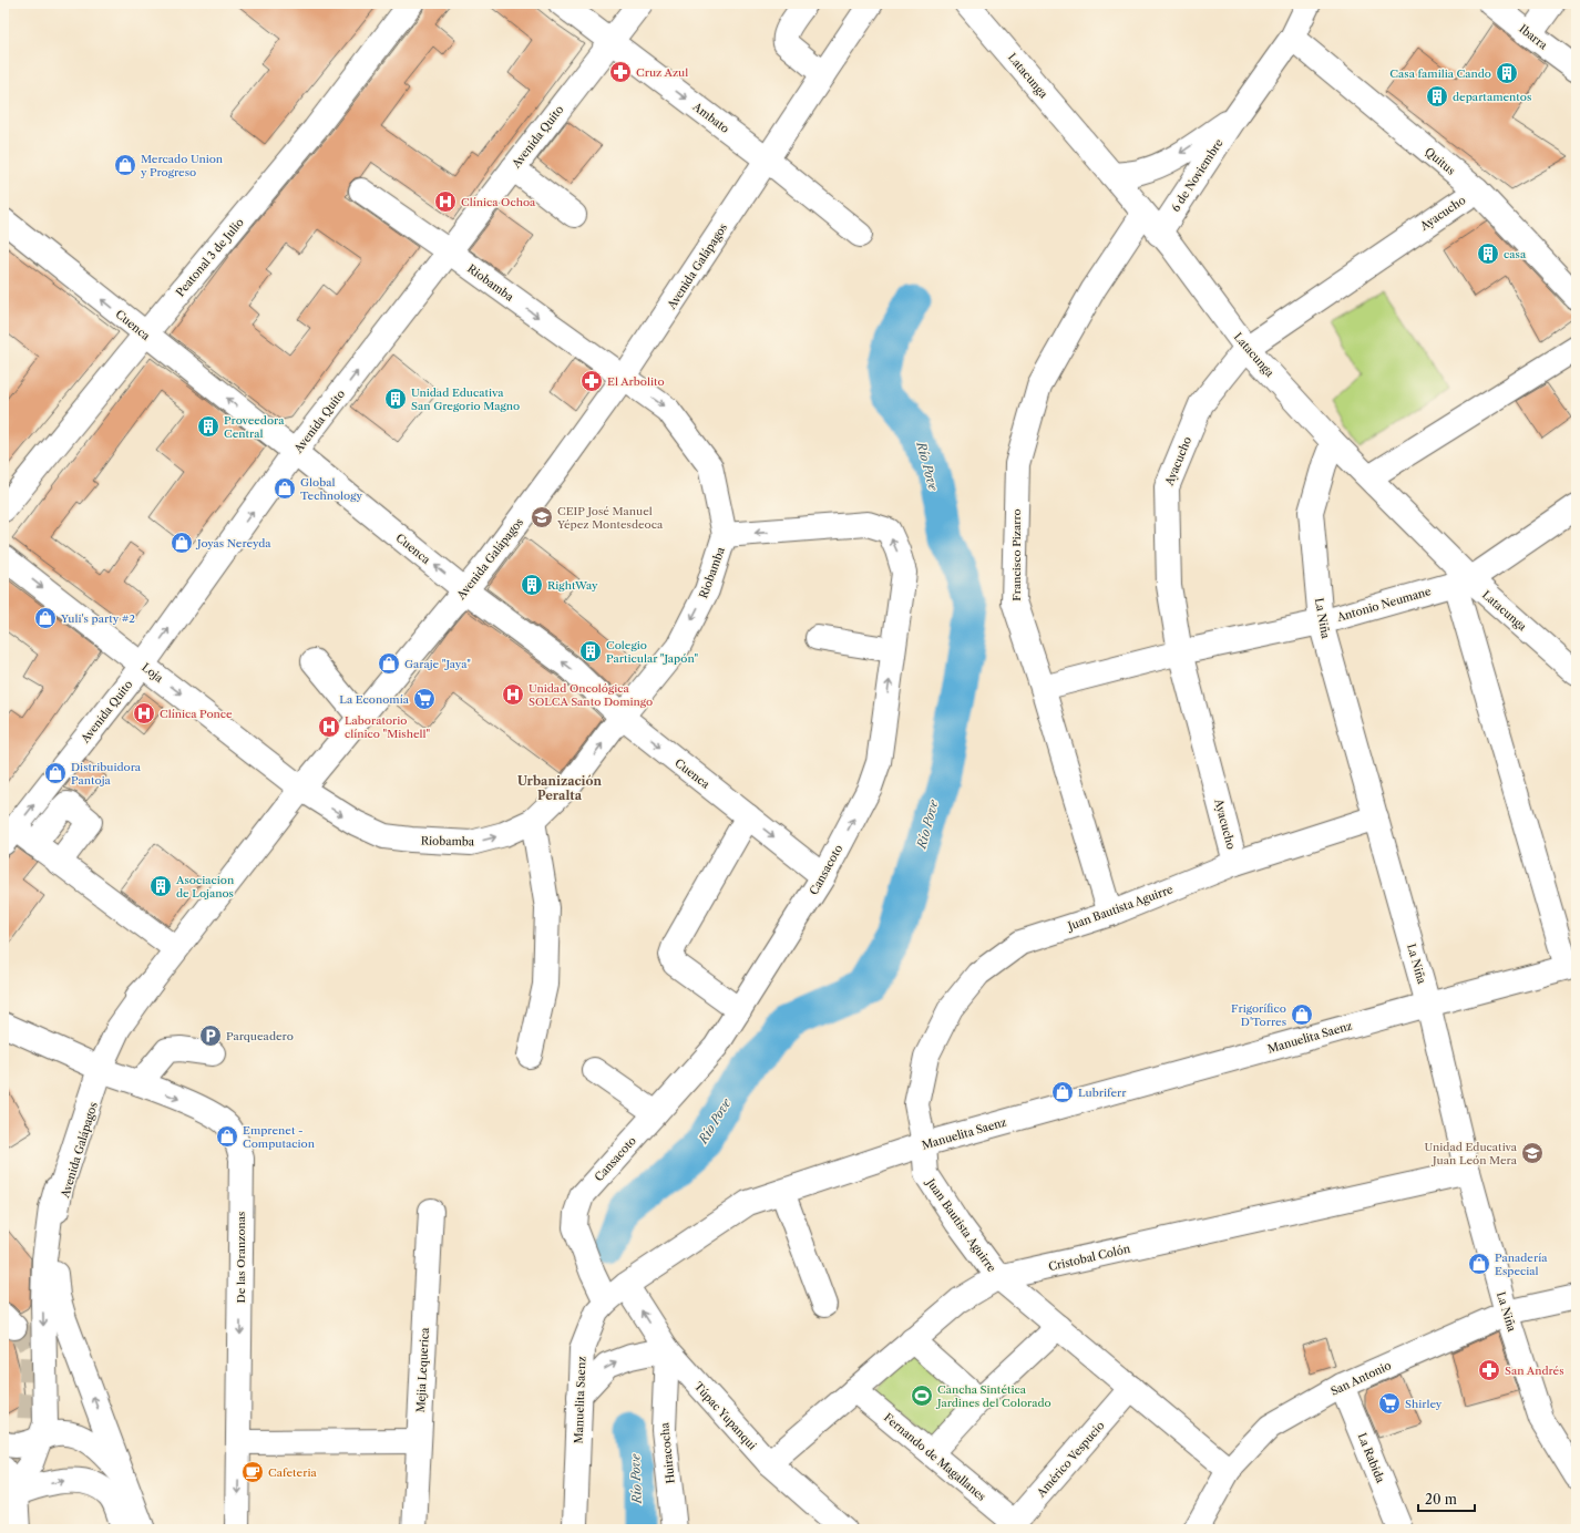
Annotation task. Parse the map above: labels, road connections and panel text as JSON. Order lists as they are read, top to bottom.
{
  "streets": {
    "street": [
      "Ibarra",
      "Latacunga",
      "Ambato",
      "Avenida Quito",
      "Quitus",
      "6 de Noviembre",
      "Ayacucho",
      "Peatonal 3 de Julio",
      "Avenida Galápagos",
      "Riobamba",
      "Cuenca",
      "Francisco Pizarro",
      "Antonio Neumane",
      "La Niña",
      "Loja",
      "Cansacoto",
      "Juan Bautista Aguirre",
      "Manuelita Saenz",
      "De las Oranzonas",
      "Cristobal Colón",
      "Mejia Lequerica",
      "San Antonio",
      "Túpac Yupanqui",
      "Huiracocha",
      "Fernando de Magallanes",
      "La Rabida",
      "Américo Vespucio"
    ]
  },
  "crossings": [
    ["Latacunga", "6 de Noviembre"],
    ["Latacunga", "Ayacucho"],
    ["Latacunga", "Francisco Pizarro"],
    ["Latacunga", "Antonio Neumane"],
    ["Latacunga", "La Niña"],
    ["Ambato", "Avenida Quito"],
    ["Ambato", "Avenida Galápagos"],
    ["Avenida Quito", "Riobamba"],
    ["Avenida Quito", "Cuenca"],
    ["Avenida Quito", "Loja"],
    ["Quitus", "6 de Noviembre"],
    ["Quitus", "Ayacucho"],
    ["Ayacucho", "Antonio Neumane"],
    ["Ayacucho", "Juan Bautista Aguirre"],
    ["Peatonal 3 de Julio", "Cuenca"],
    ["Avenida Galápagos", "Riobamba"],
    ["Avenida Galápagos", "Cuenca"],
    ["Avenida Galápagos", "Loja"],
    ["Avenida Galápagos", "De las Oranzonas"],
    ["Riobamba", "Cuenca"],
    ["Riobamba", "Loja"],
    ["Riobamba", "Cansacoto"],
    ["Cuenca", "Cansacoto"],
    ["Francisco Pizarro", "Antonio Neumane"],
    ["Francisco Pizarro", "Juan Bautista Aguirre"],
    ["Antonio Neumane", "La Niña"],
    ["La Niña", "Juan Bautista Aguirre"],
    ["La Niña", "Manuelita Saenz"],
    ["La Niña", "Cristobal Colón"],
    ["La Niña", "San Antonio"],
    ["Cansacoto", "Manuelita Saenz"],
    ["Juan Bautista Aguirre", "Manuelita Saenz"],
    ["Juan Bautista Aguirre", "Cristobal Colón"],
    ["Juan Bautista Aguirre", "San Antonio"],
    ["Juan Bautista Aguirre", "Américo Vespucio"],
    ["Manuelita Saenz", "Túpac Yupanqui"],
    ["Cristobal Colón", "Túpac Yupanqui"],
    ["Cristobal Colón", "Fernando de Magallanes"],
    ["San Antonio", "La Rabida"],
    ["Túpac Yupanqui", "Huiracocha"],
    ["Fernando de Magallanes", "Américo Vespucio"]
  ],
  "one_way": ["Avenida Quito", "De las Oranzonas"],
  "districts": ["Urbanización Peralta"],
  "water": ["Río Pove"],
  "places": {
    "pharmacy": ["Cruz Azul", "El Arbolito", "San Andrés"],
    "building": [
      "Casa familia Cando",
      "departamentos",
      "casa",
      "Unidad Educativa San Gregorio Magno",
      "Proveedora Central",
      "RightWay",
      "Colegio Particular \"Japón\"",
      "Asociacion de Lojanos"
    ],
    "shop": [
      "Mercado Union y Progreso",
      "Global Technology",
      "Joyas Nereyda",
      "Yuli's party #2",
      "Garaje \"Jaya\"",
      "Distribuidora Pantoja",
      "Frigorífico D'Torres",
      "Lubriferr",
      "Emprenet - Computacion",
      "Panadería Especial"
    ],
    "hospital": [
      "Clínica Ochoa",
      "Unidad Oncológica SOLCA Santo Domingo",
      "Clínica Ponce",
      "Laboratorio clínico \"Mishell\""
    ],
    "school or university": ["CEIP José Manuel Yépez Montesdeoca", "Unidad Educativa Juan León Mera"],
    "supermarket": ["La Economía", "Shirley"],
    "parking": ["Parqueadero"],
    "sports": ["Cancha Sintética Jardines del Colorado"],
    "cafe": ["Cafeteria"]
  },
  "scale_bar": "20 m"
}
